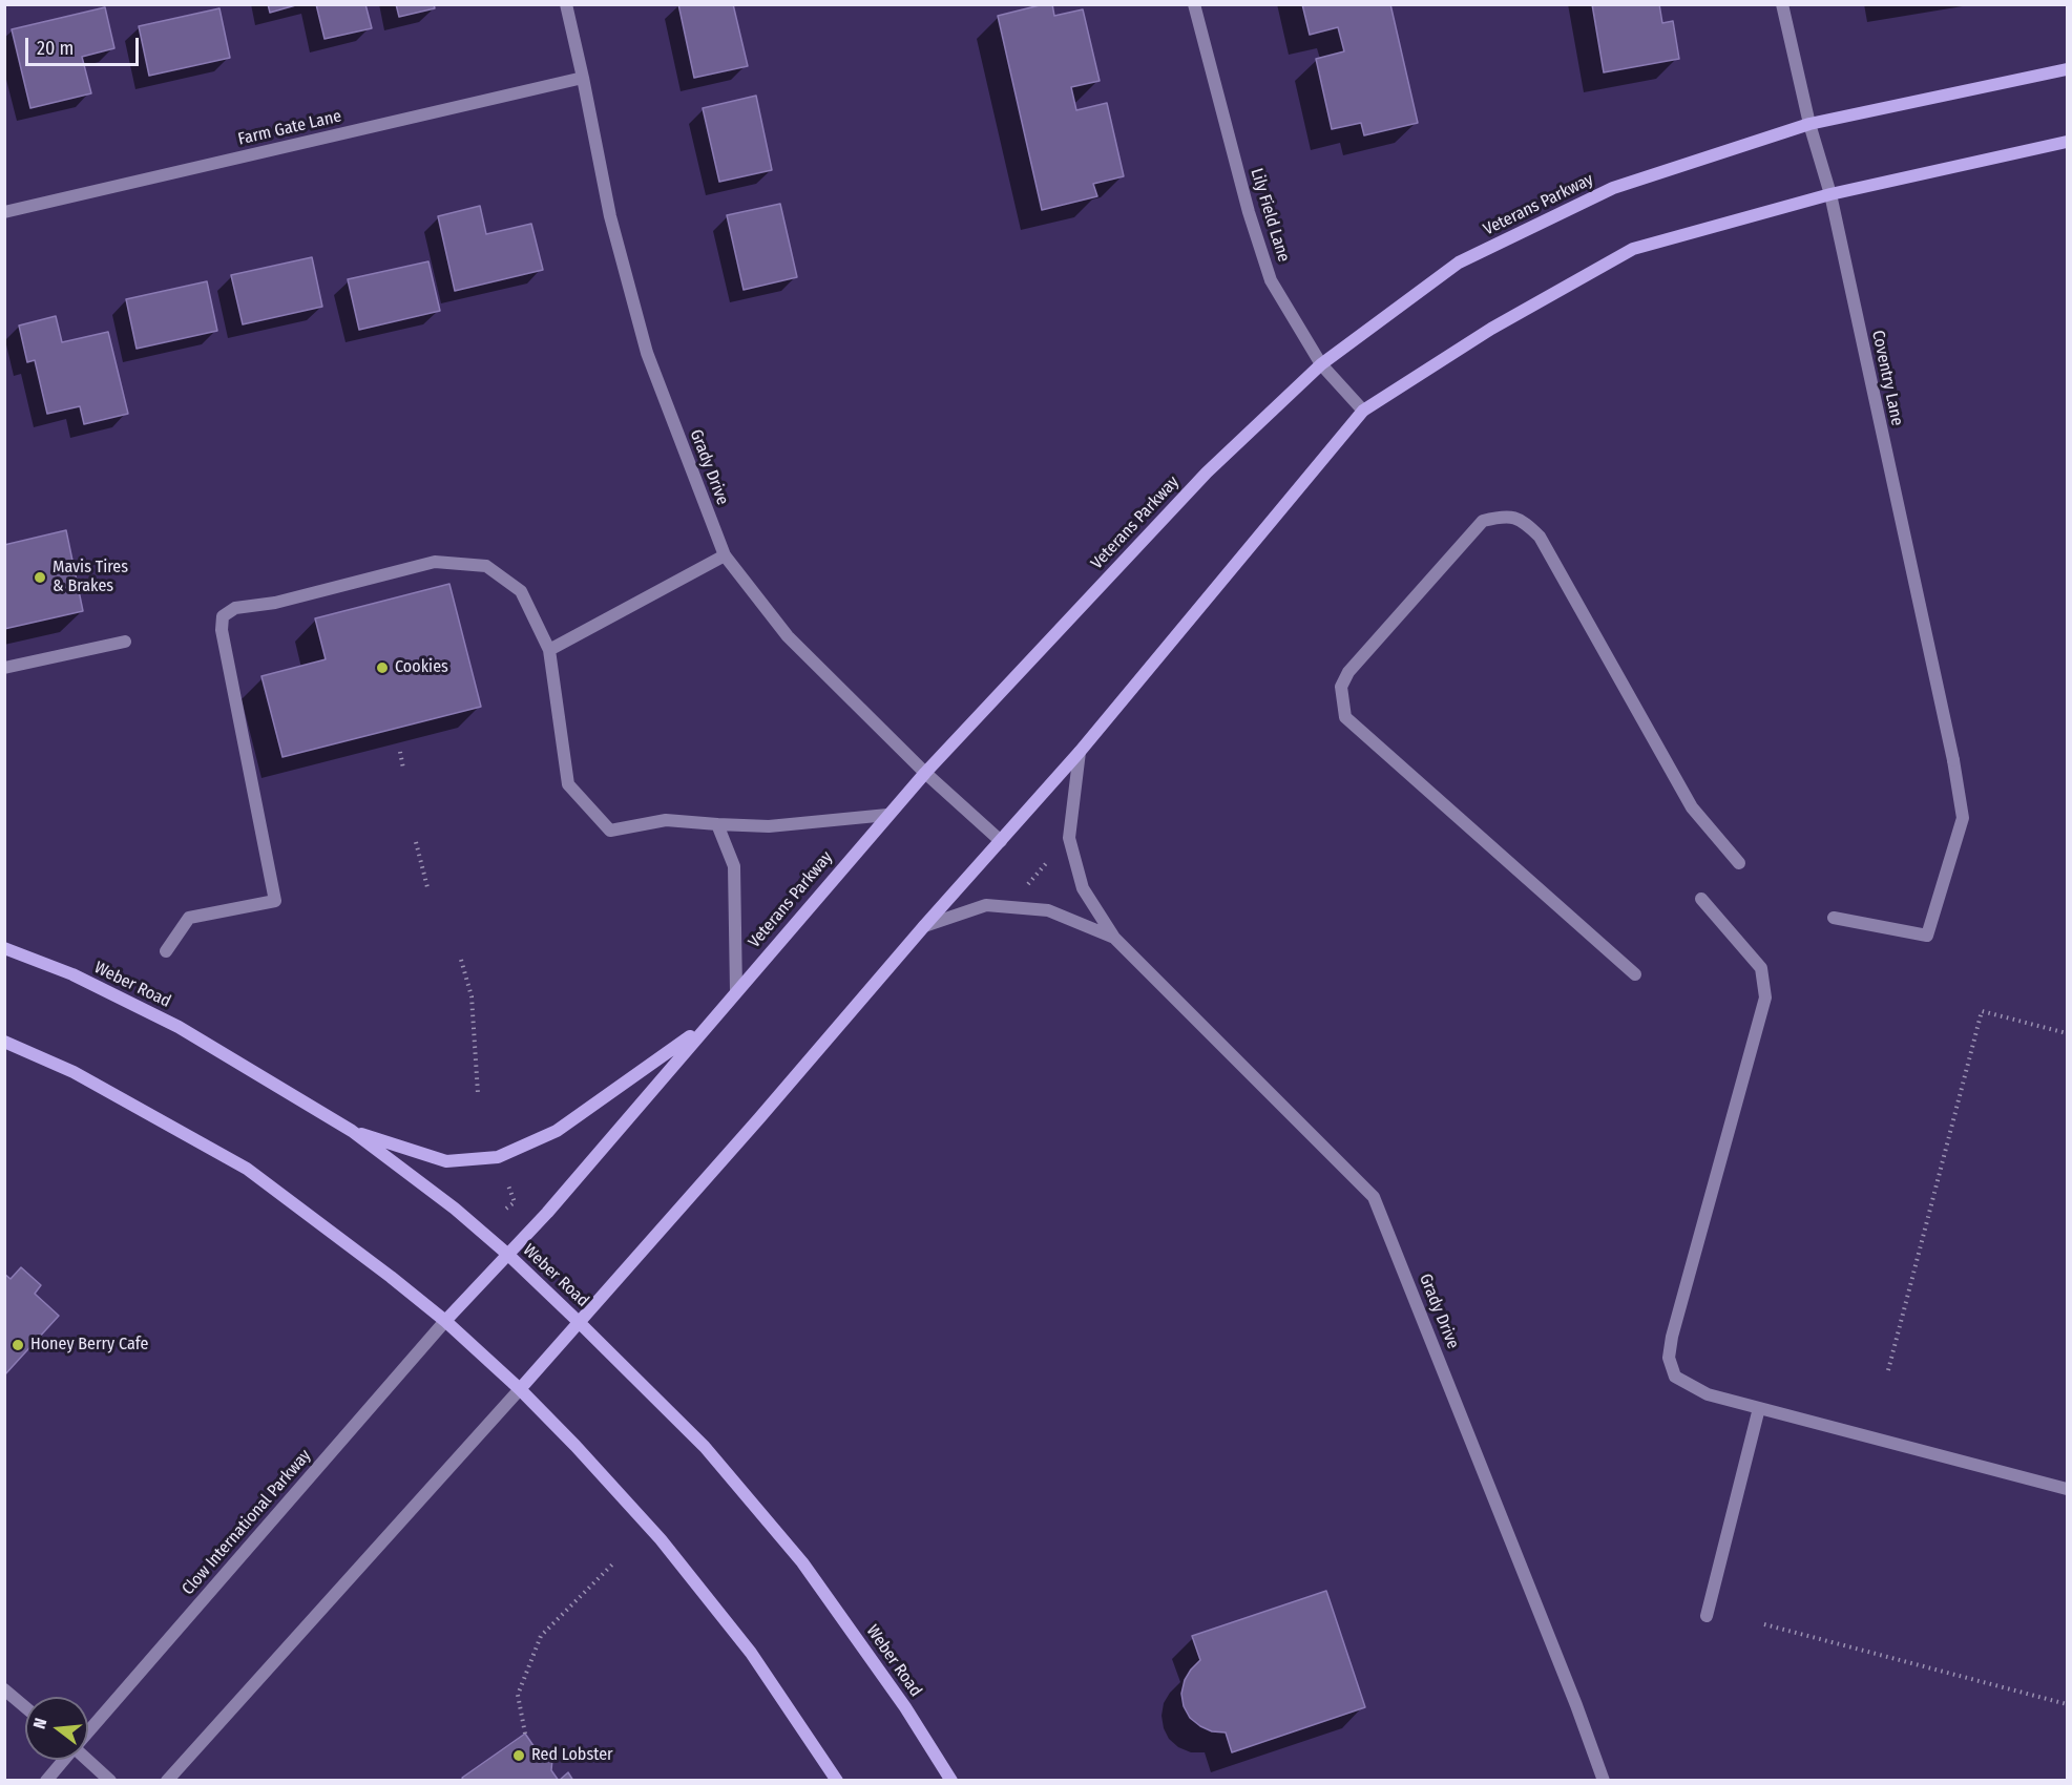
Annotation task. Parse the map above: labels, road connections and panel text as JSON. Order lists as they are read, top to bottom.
{
  "streets": {
    "main road": ["Veterans Parkway", "Weber Road"],
    "street": [
      "Farm Gate Lane",
      "Lily Field Lane",
      "Coventry Lane",
      "Grady Drive",
      "Clow International Parkway"
    ]
  },
  "crossings": [
    ["Farm Gate Lane", "Grady Drive"],
    ["Veterans Parkway", "Lily Field Lane"],
    ["Veterans Parkway", "Coventry Lane"],
    ["Veterans Parkway", "Grady Drive"],
    ["Veterans Parkway", "Weber Road"],
    ["Veterans Parkway", "Clow International Parkway"]
  ],
  "places": [
    "Mavis Tires & Brakes",
    "Cookies",
    "Honey Berry Cafe",
    "Red Lobster"
  ],
  "scale_bar": "20 m",
  "north": "left"
}
